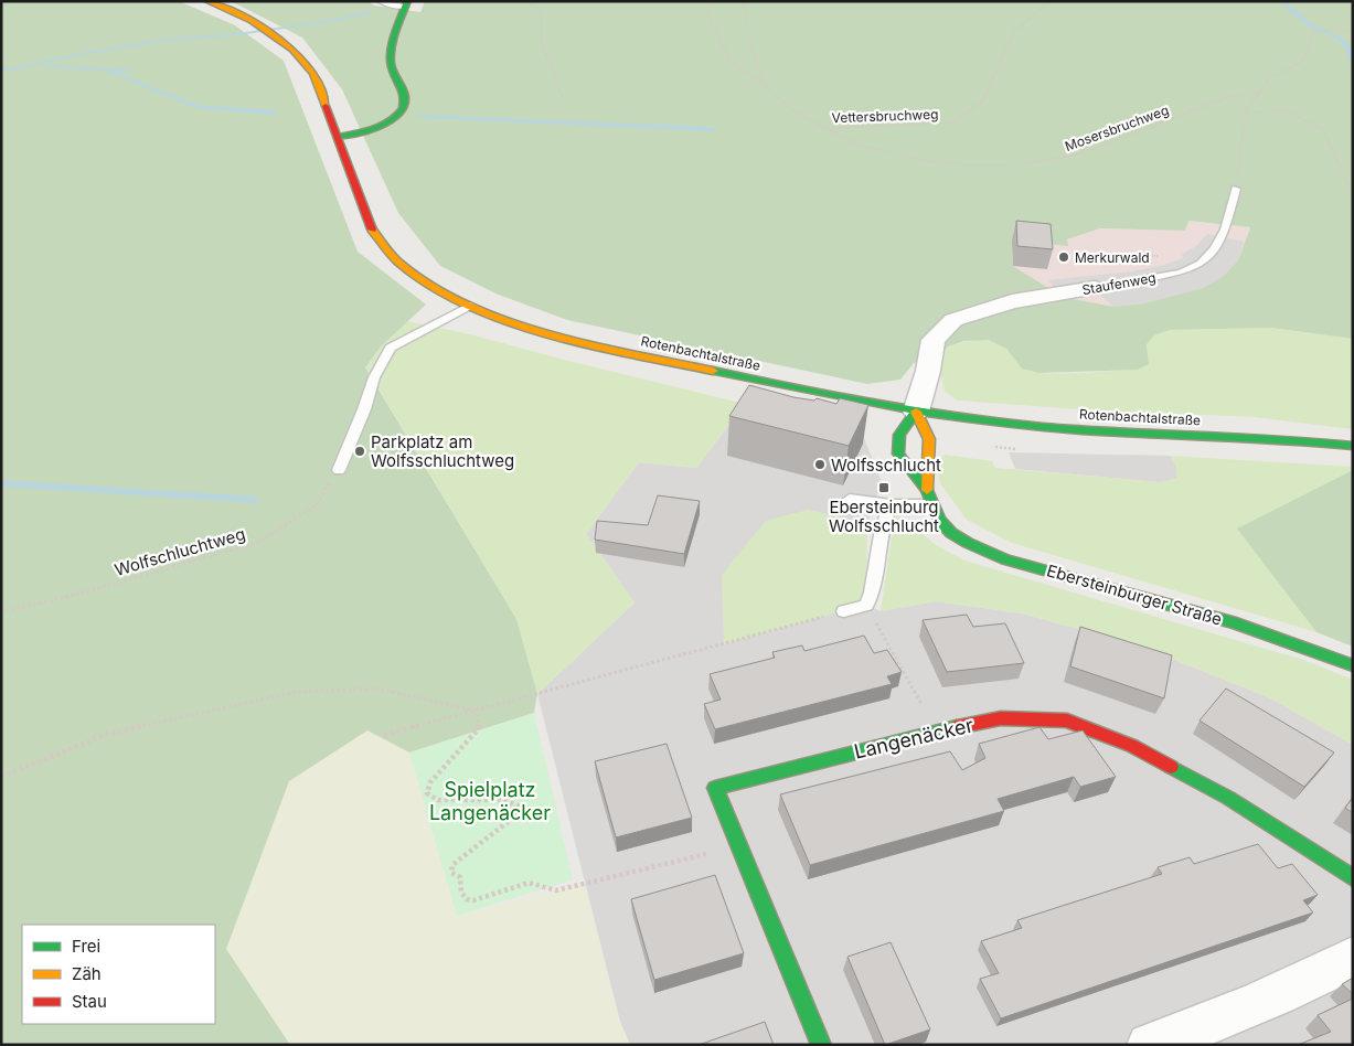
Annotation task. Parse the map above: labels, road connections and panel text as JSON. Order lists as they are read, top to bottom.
{
  "streets": {
    "main road": ["Rotenbachtalstraße", "Ebersteinburger Straße", "Langenäcker"],
    "street": ["Staufenweg"],
    "path": ["Vettersbruchweg", "Mosersbruchweg", "Wolfschluchtweg"]
  },
  "crossings": [
    ["Vettersbruchweg", "Mosersbruchweg"],
    ["Staufenweg", "Rotenbachtalstraße"],
    ["Staufenweg", "Ebersteinburger Straße"],
    ["Rotenbachtalstraße", "Ebersteinburger Straße"]
  ],
  "parks": ["Spielplatz Langenäcker"],
  "places": {
    "other": ["Merkurwald", "Parkplatz am Wolfsschluchtweg", "Wolfsschlucht"],
    "transit": ["Ebersteinburg Wolfsschlucht"]
  },
  "legend": ["Frei", "Zäh", "Stau"]
}
